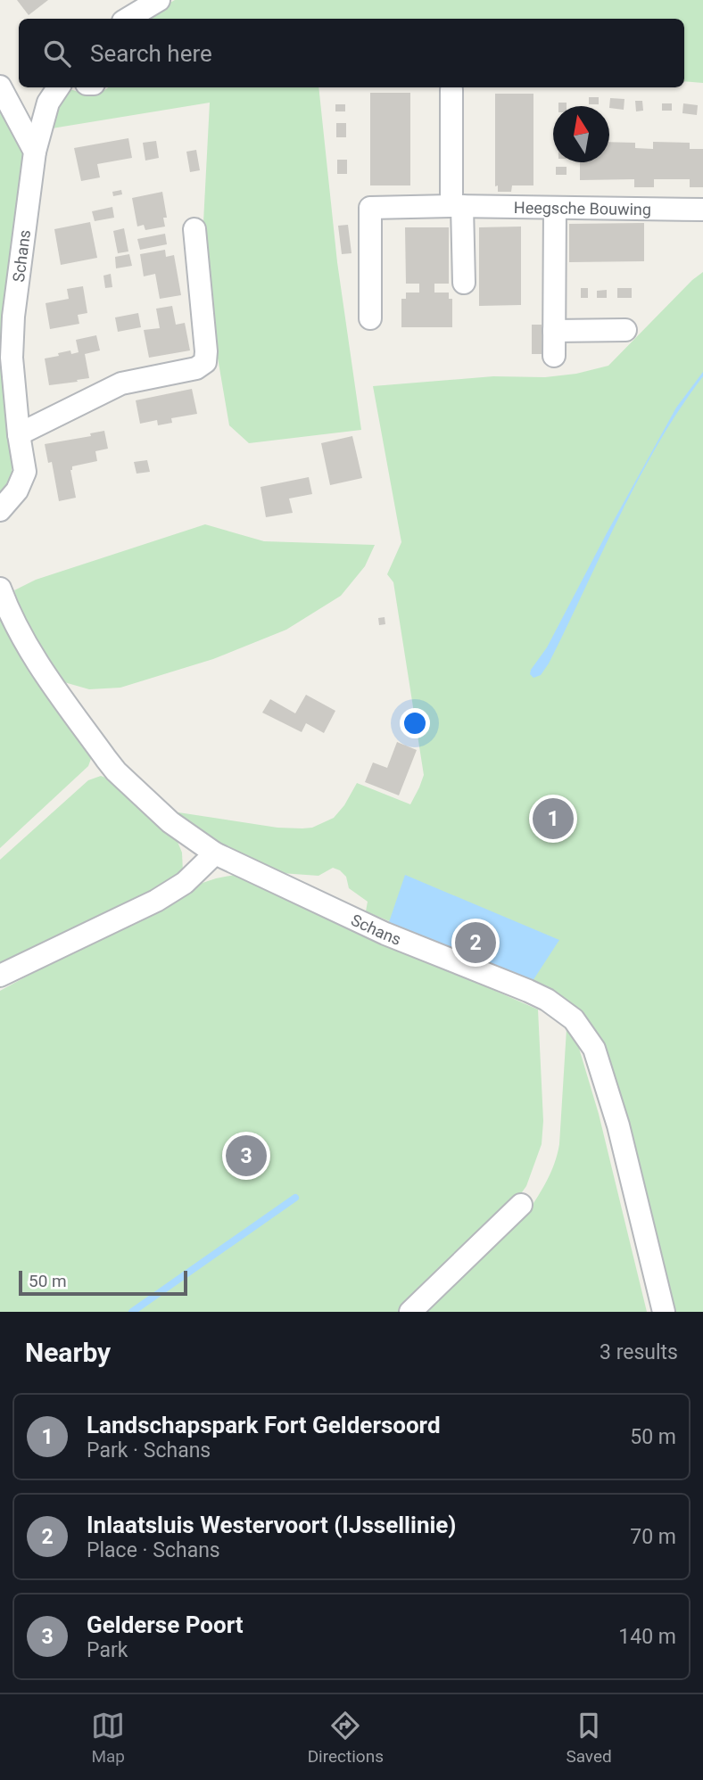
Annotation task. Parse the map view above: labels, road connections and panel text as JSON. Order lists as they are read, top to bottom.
{
  "streets": {
    "street": ["Heegsche Bouwing", "Schans"]
  },
  "scale_bar": "50 m",
  "north": "top",
  "page": {
    "search": "Search here",
    "pins": ["1", "2", "3"],
    "scale": "50 m",
    "heading": ["Nearby", "3 results"],
    "list": [
      {
        "mark": "1",
        "name": "Landschapspark Fort Geldersoord",
        "note": "Park · Schans",
        "value": "50 m"
      },
      {
        "mark": "2",
        "name": "Inlaatsluis Westervoort (IJssellinie)",
        "note": "Place · Schans",
        "value": "70 m"
      },
      {
        "mark": "3",
        "name": "Gelderse Poort",
        "note": "Park",
        "value": "140 m"
      }
    ],
    "nav": ["Map", "Directions", "Saved"]
  }
}
